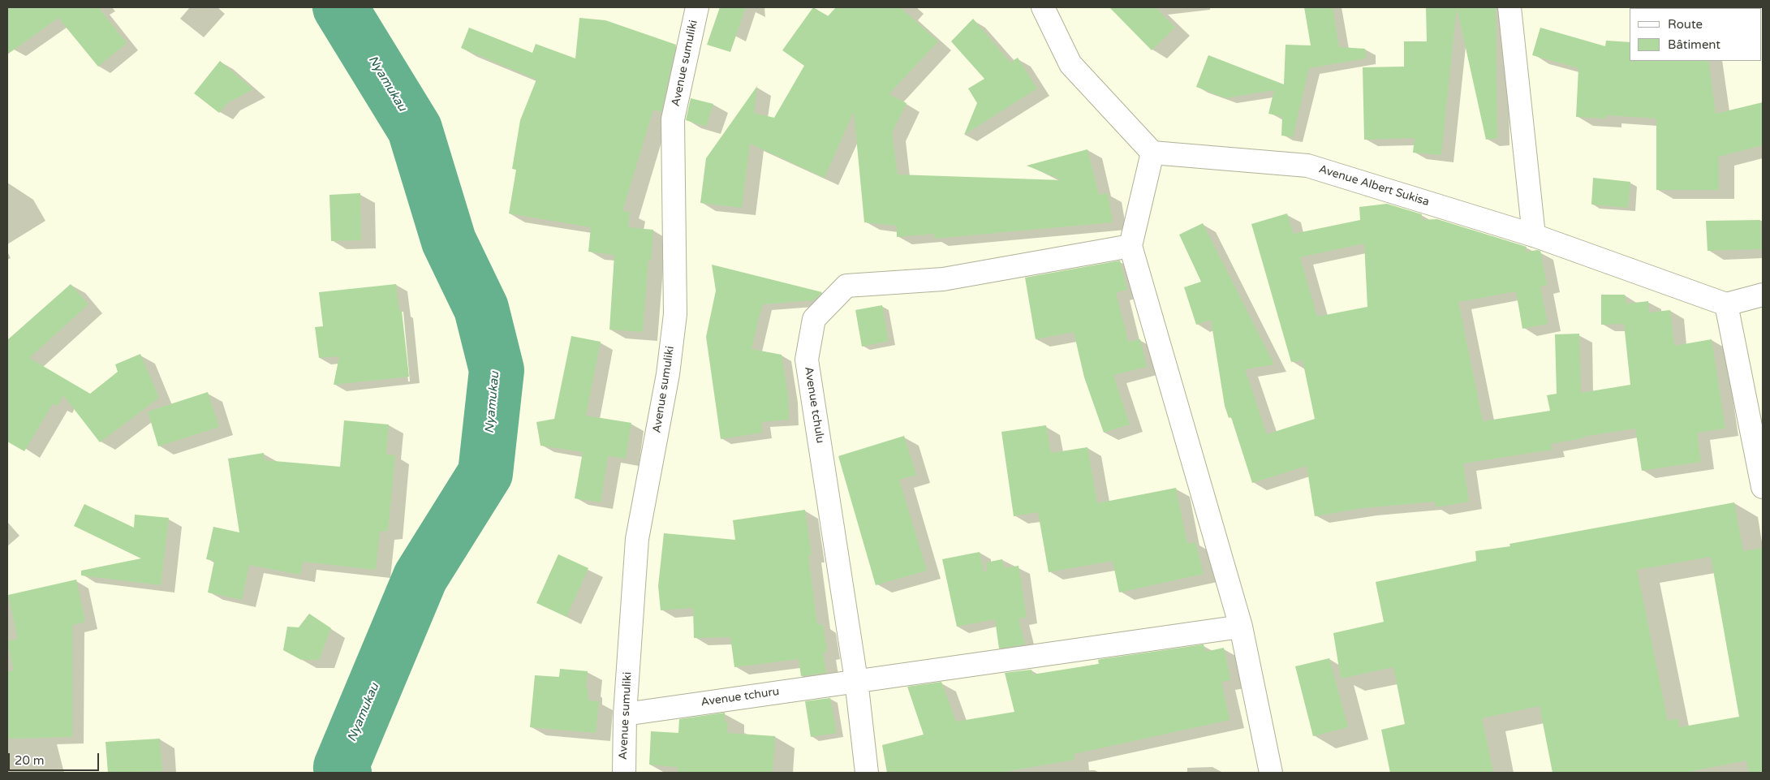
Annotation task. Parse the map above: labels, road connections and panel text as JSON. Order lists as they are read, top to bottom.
{
  "streets": {
    "street": [
      "Avenue sumuliki",
      "Avenue Albert Sukisa",
      "Avenue tchulu",
      "Avenue tchuru"
    ]
  },
  "crossings": [
    ["Avenue sumuliki", "Avenue tchuru"],
    ["Avenue tchulu", "Avenue tchuru"]
  ],
  "water": ["Nyamukau"],
  "legend": ["Route", "Bâtiment"],
  "scale_bar": "20 m"
}
